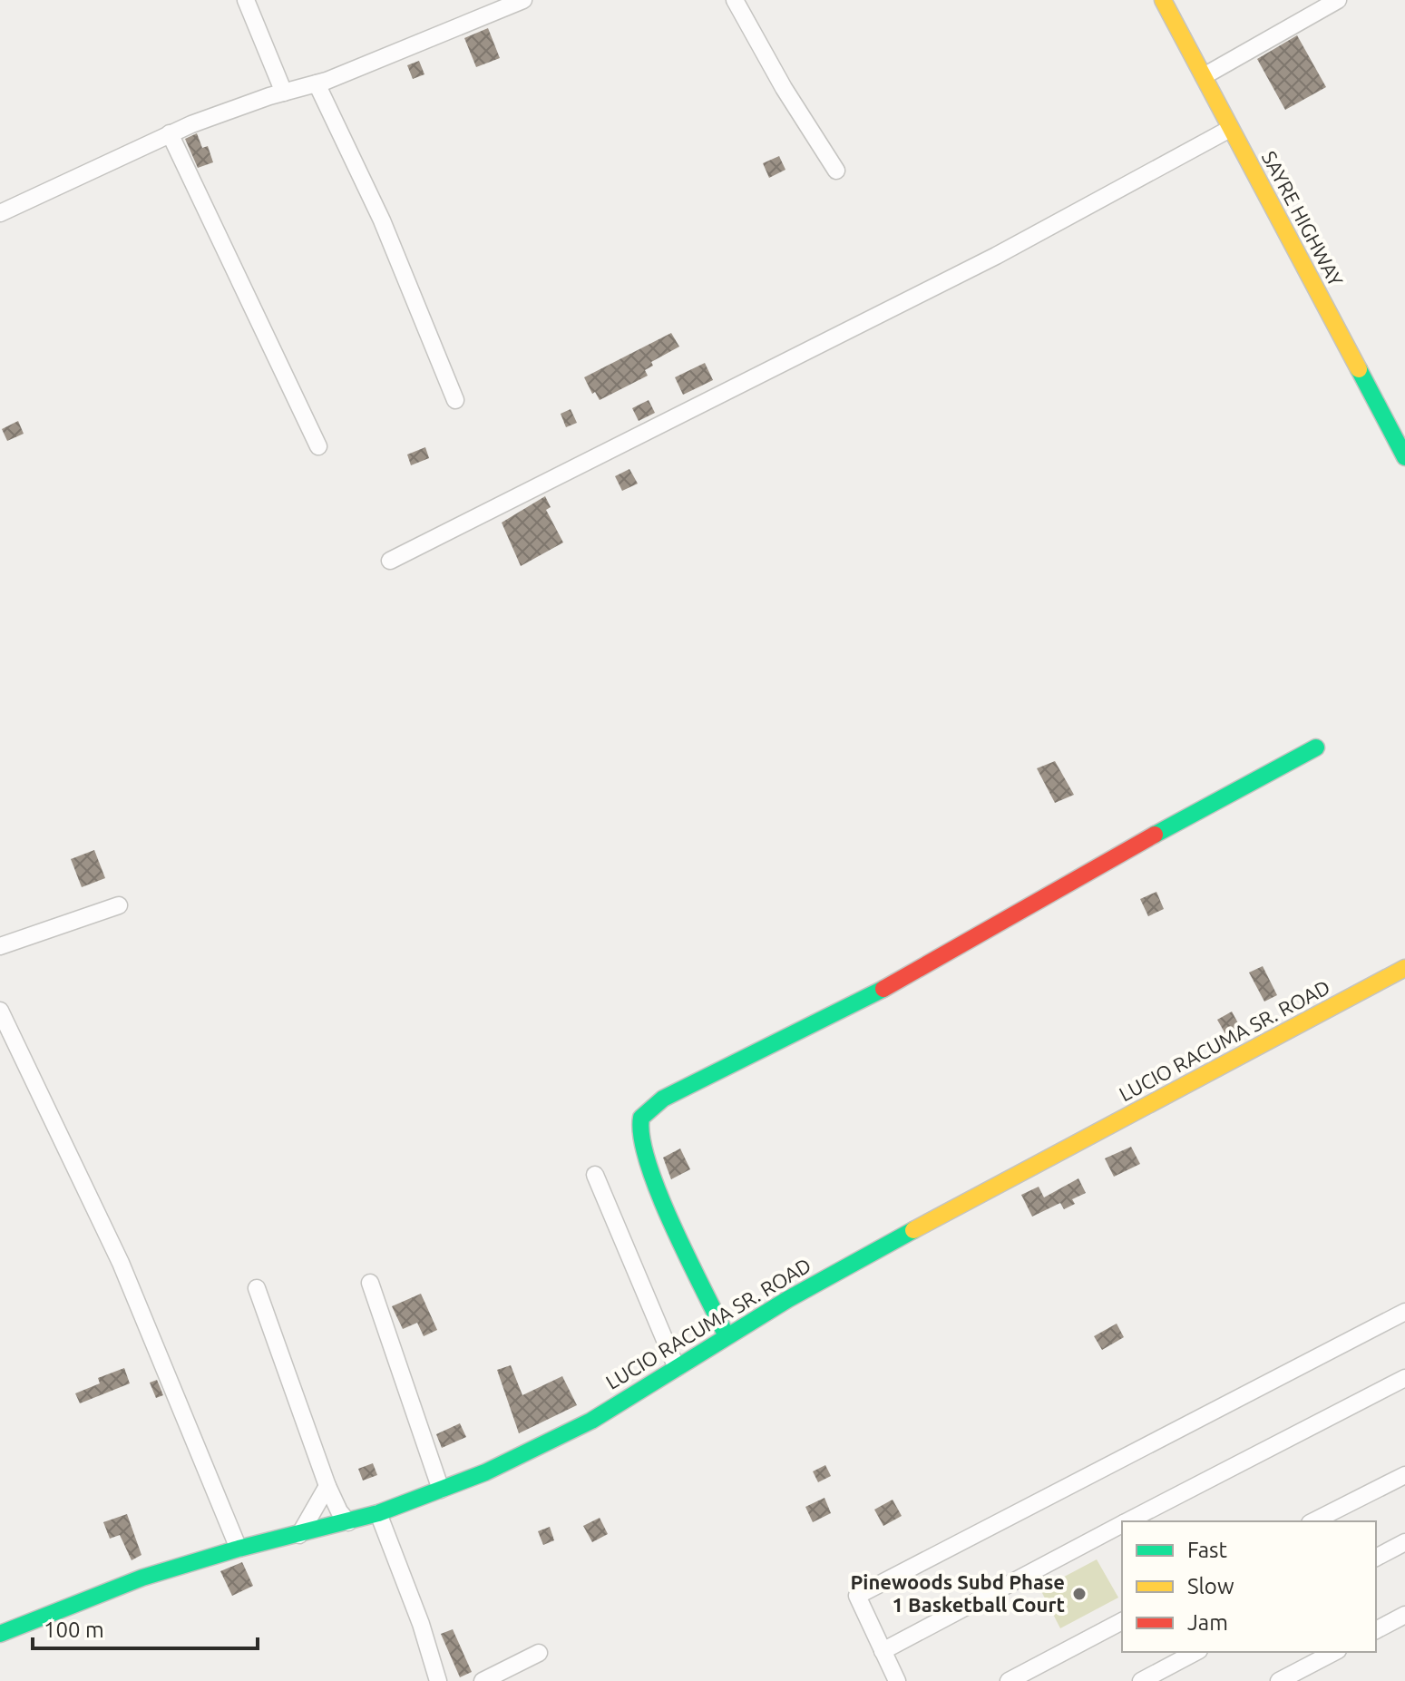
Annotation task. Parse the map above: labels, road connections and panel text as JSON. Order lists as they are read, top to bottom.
{
  "streets": {
    "main road": ["SAYRE HIGHWAY", "LUCIO RACUMA SR. ROAD"]
  },
  "places": ["Pinewoods Subd Phase 1 Basketball Court"],
  "legend": ["Fast", "Slow", "Jam"],
  "scale_bar": "100 m"
}
